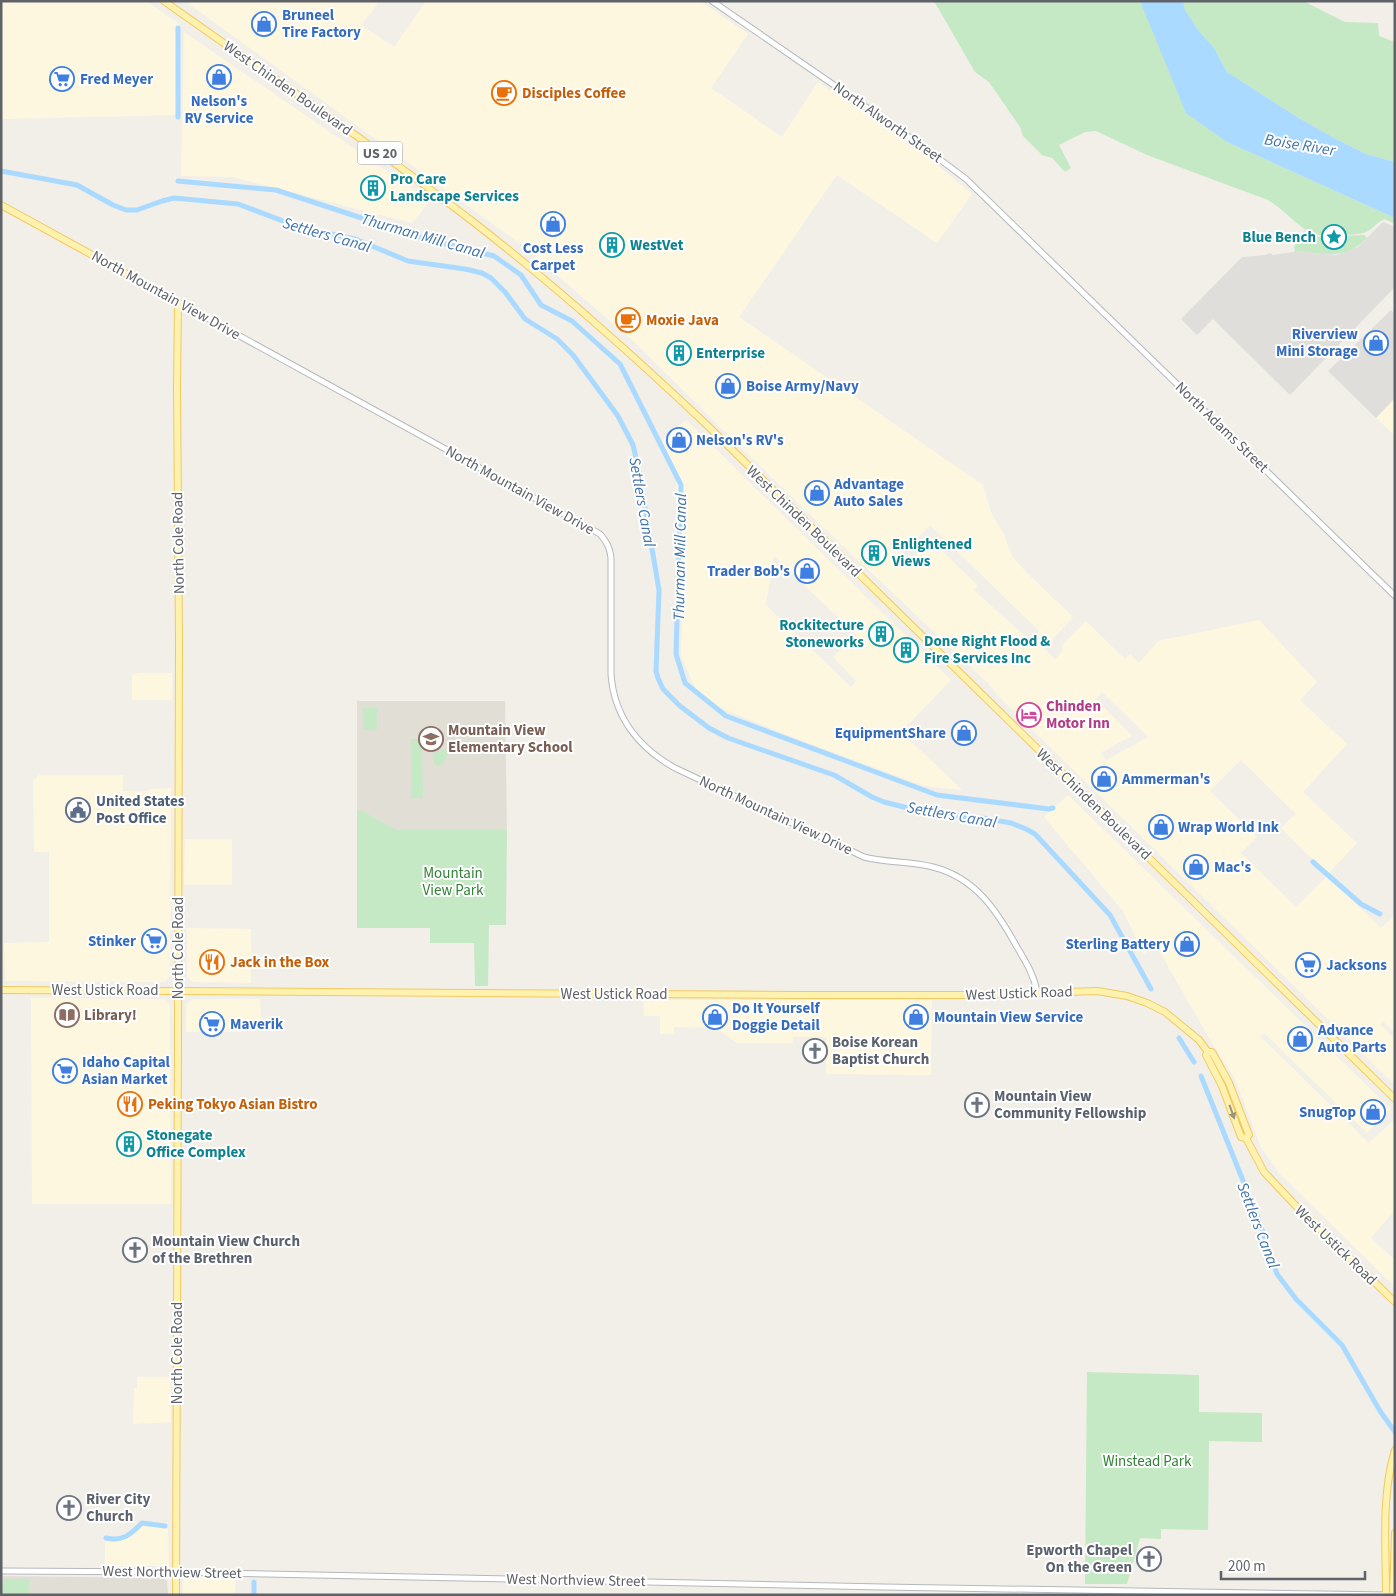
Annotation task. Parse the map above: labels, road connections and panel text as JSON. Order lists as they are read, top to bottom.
{
  "streets": {
    "main road": [
      "West Chinden Boulevard",
      "US 20",
      "North Mountain View Drive",
      "North Cole Road",
      "West Ustick Road"
    ],
    "street": ["North Alworth Street", "North Adams Street", "West Northview Street"]
  },
  "crossings": [
    ["North Alworth Street", "North Adams Street"],
    ["North Mountain View Drive", "North Cole Road"],
    ["North Mountain View Drive", "West Ustick Road"],
    ["North Cole Road", "West Ustick Road"],
    ["North Cole Road", "West Northview Street"]
  ],
  "water": ["Boise River", "Settlers Canal", "Thurman Mill Canal"],
  "parks": ["Mountain View Park", "Winstead Park"],
  "places": {
    "shop": [
      "Bruneel Tire Factory",
      "Nelson's RV Service",
      "Cost Less Carpet",
      "Riverview Mini Storage",
      "Boise Army/Navy",
      "Nelson's RV's",
      "Advantage Auto Sales",
      "Trader Bob's",
      "EquipmentShare",
      "Ammerman's",
      "Wrap World Ink",
      "Mac's",
      "Sterling Battery",
      "Do It Yourself Doggie Detail",
      "Mountain View Service",
      "Advance Auto Parts",
      "SnugTop"
    ],
    "supermarket": [
      "Fred Meyer",
      "Stinker",
      "Jacksons",
      "Maverik",
      "Idaho Capital Asian Market"
    ],
    "cafe": ["Disciples Coffee", "Moxie Java"],
    "building": [
      "Pro Care Landscape Services",
      "WestVet",
      "Enterprise",
      "Enlightened Views",
      "Rockitecture Stoneworks",
      "Done Right Flood & Fire Services Inc",
      "Stonegate Office Complex"
    ],
    "place": ["Blue Bench"],
    "hotel": ["Chinden Motor Inn"],
    "school or university": ["Mountain View Elementary School"],
    "public building": ["United States Post Office"],
    "restaurant": ["Jack in the Box", "Peking Tokyo Asian Bistro"],
    "library": ["Library!"],
    "church": [
      "Boise Korean Baptist Church",
      "Mountain View Community Fellowship",
      "Mountain View Church of the Brethren",
      "River City Church",
      "Epworth Chapel On the Green"
    ]
  },
  "scale_bar": "200 m"
}
